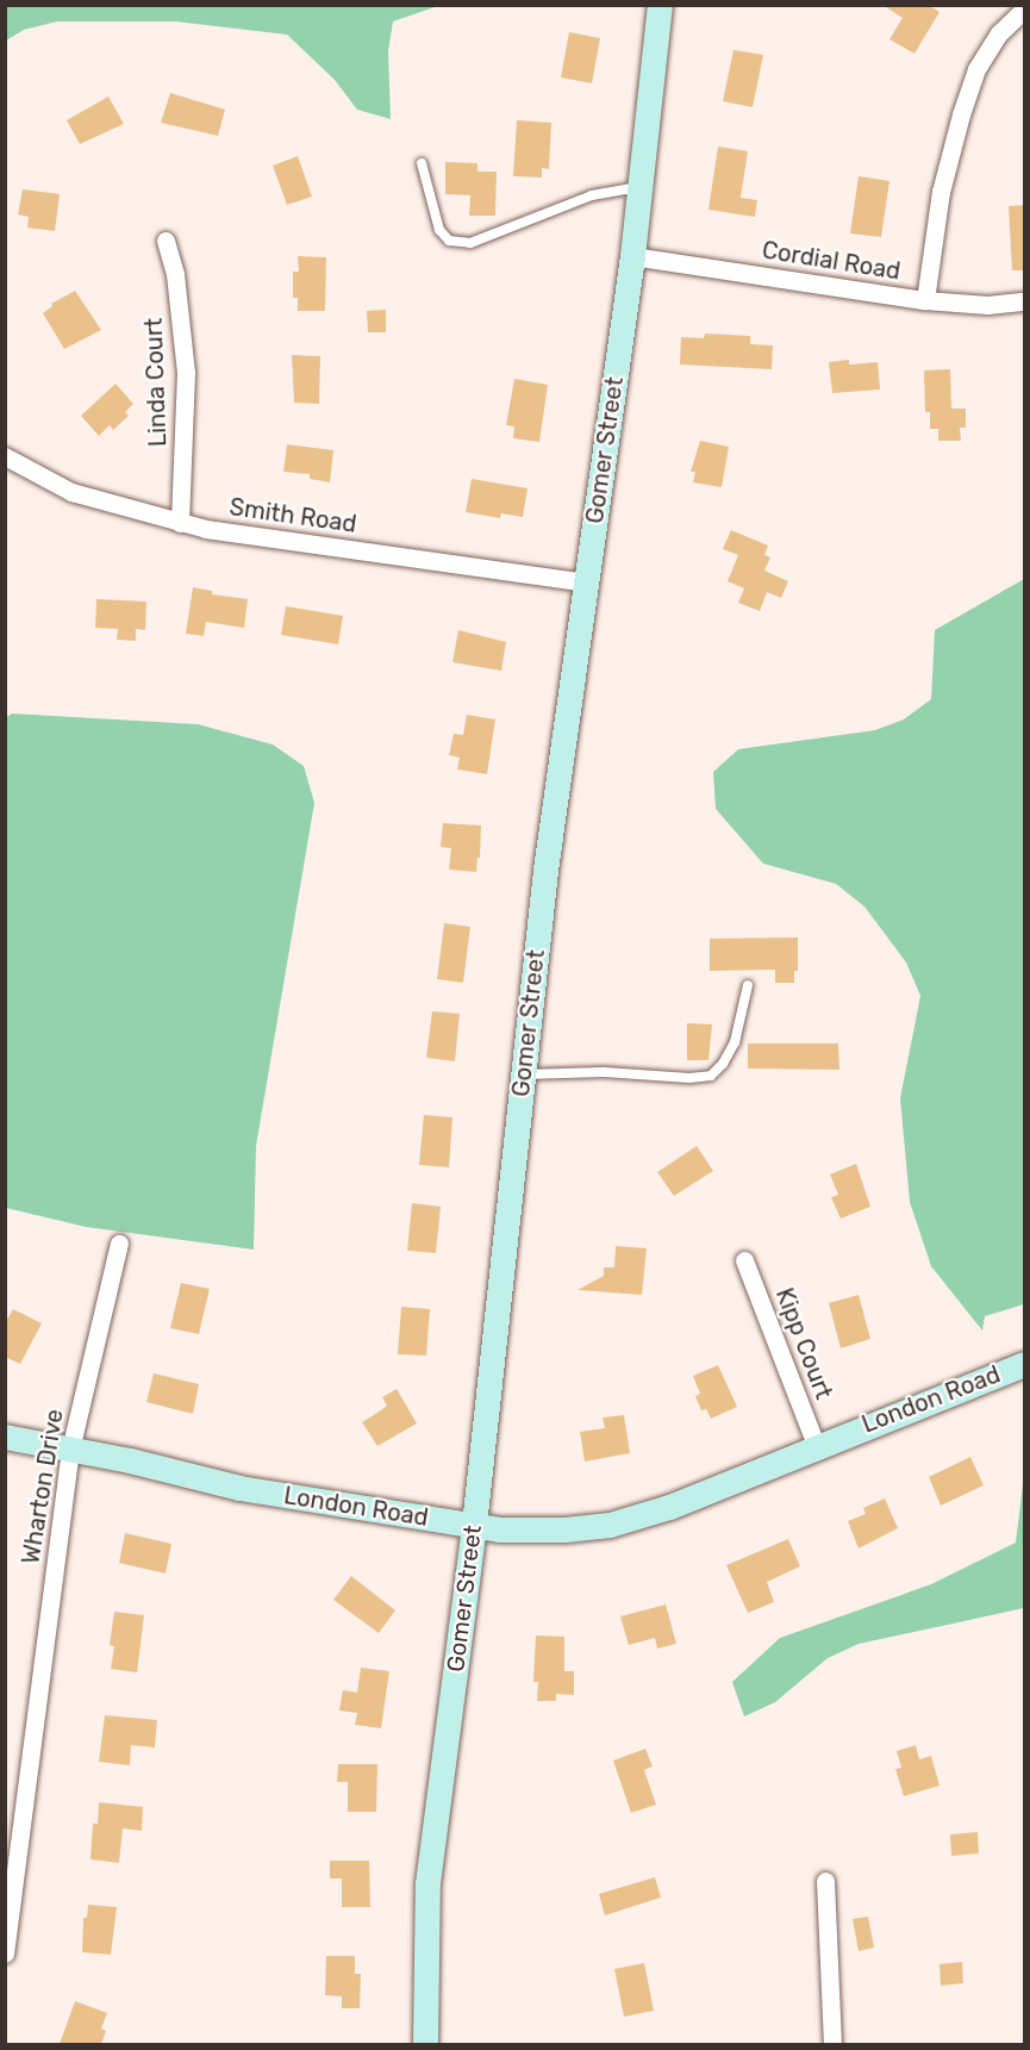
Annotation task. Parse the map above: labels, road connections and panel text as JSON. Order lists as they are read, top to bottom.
{
  "streets": {
    "street": [
      "Cordial Road",
      "Linda Court",
      "Gomer Street",
      "Smith Road",
      "Kipp Court",
      "London Road",
      "Wharton Drive"
    ]
  },
  "crossings": [
    ["Cordial Road", "Gomer Street"],
    ["Linda Court", "Smith Road"],
    ["Gomer Street", "Smith Road"],
    ["Gomer Street", "London Road"],
    ["Kipp Court", "London Road"],
    ["London Road", "Wharton Drive"]
  ]
}
